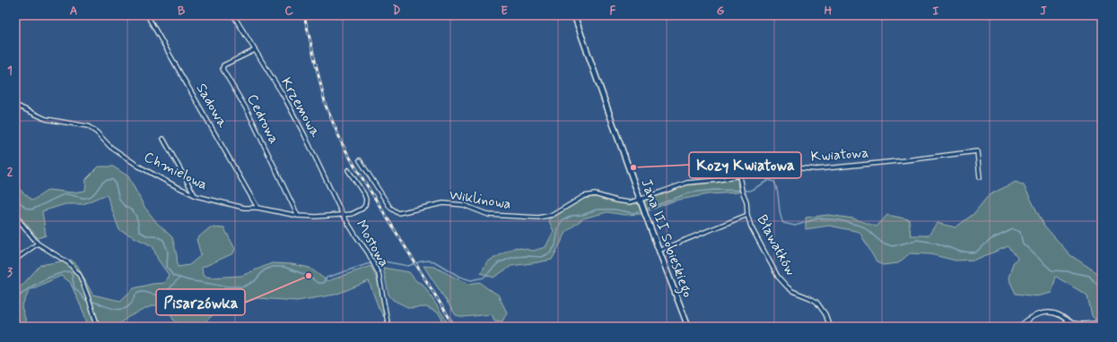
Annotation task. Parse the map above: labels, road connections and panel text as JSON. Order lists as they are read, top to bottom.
{
  "streets": {
    "street": [
      "Sadowa",
      "Krzemowa",
      "Cedrowa",
      "Kwiatowa",
      "Chmielowa",
      "Wiklinowa",
      "Jana III Sobieskiego",
      "Mostowa",
      "Bławatków"
    ]
  },
  "crossings": [
    ["Sadowa", "Chmielowa"],
    ["Krzemowa", "Cedrowa"],
    ["Krzemowa", "Chmielowa"],
    ["Krzemowa", "Mostowa"],
    ["Cedrowa", "Chmielowa"],
    ["Kwiatowa", "Wiklinowa"],
    ["Kwiatowa", "Jana III Sobieskiego"],
    ["Kwiatowa", "Bławatków"],
    ["Chmielowa", "Mostowa"],
    ["Wiklinowa", "Jana III Sobieskiego"]
  ],
  "places": ["Kozy Kwiatowa", "Pisarzówka"],
  "grid": {
    "columns": [
      "A",
      "B",
      "C",
      "D",
      "E",
      "F",
      "G",
      "H",
      "I",
      "J"
    ],
    "rows": ["1", "2", "3"]
  }
}
